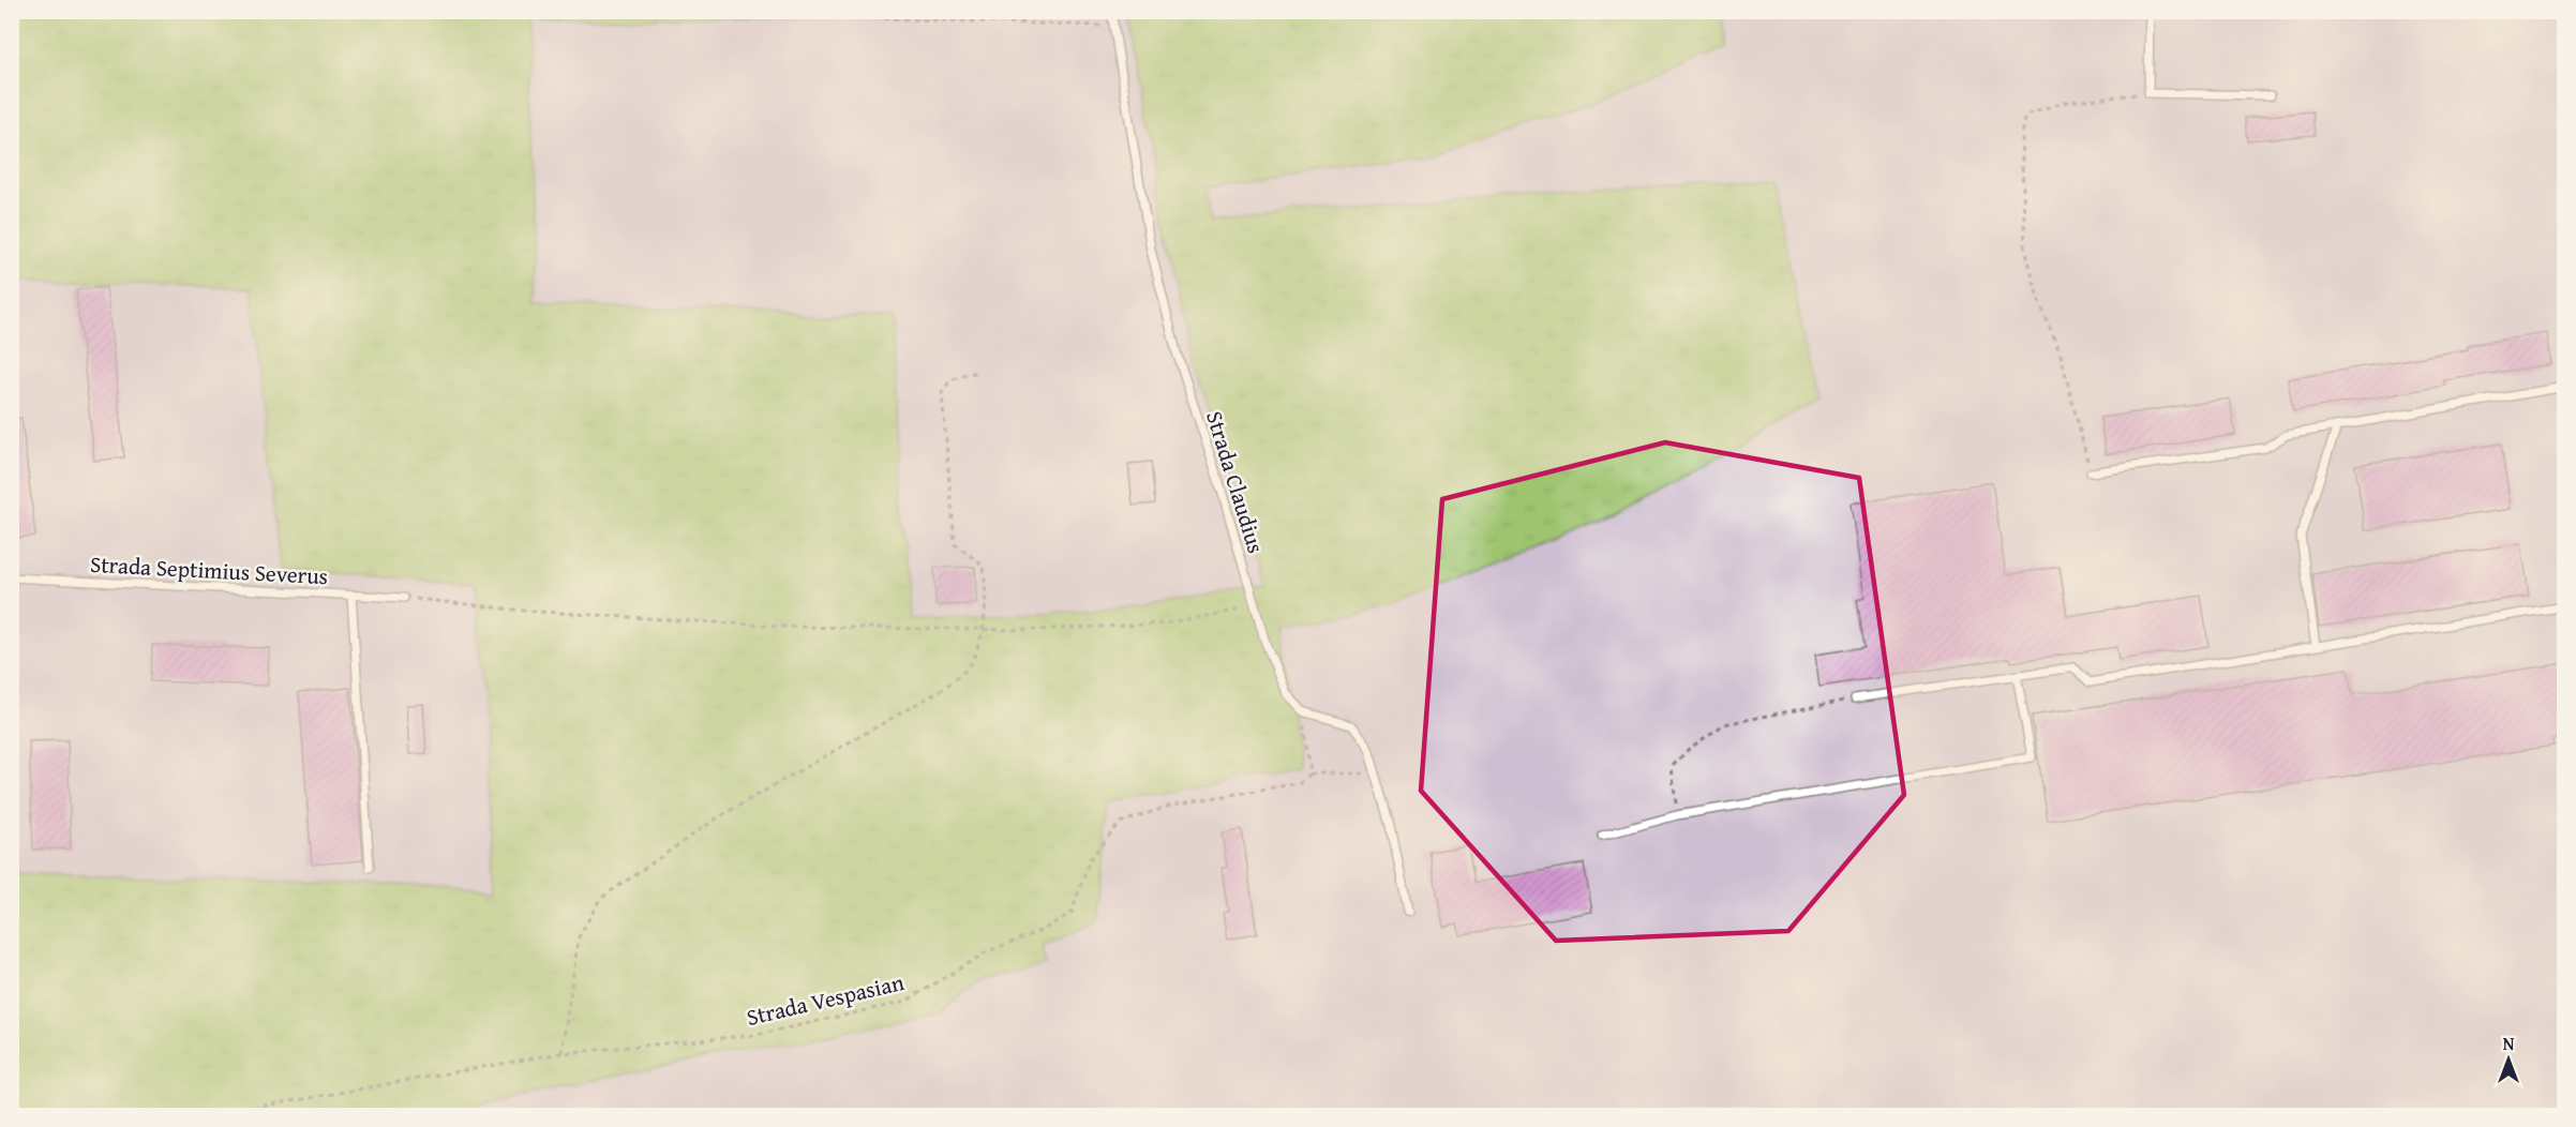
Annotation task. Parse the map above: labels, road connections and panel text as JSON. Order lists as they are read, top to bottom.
{
  "streets": {
    "lane": ["Strada Claudius", "Strada Septimius Severus"],
    "path": ["Strada Vespasian"]
  },
  "north": "top"
}
